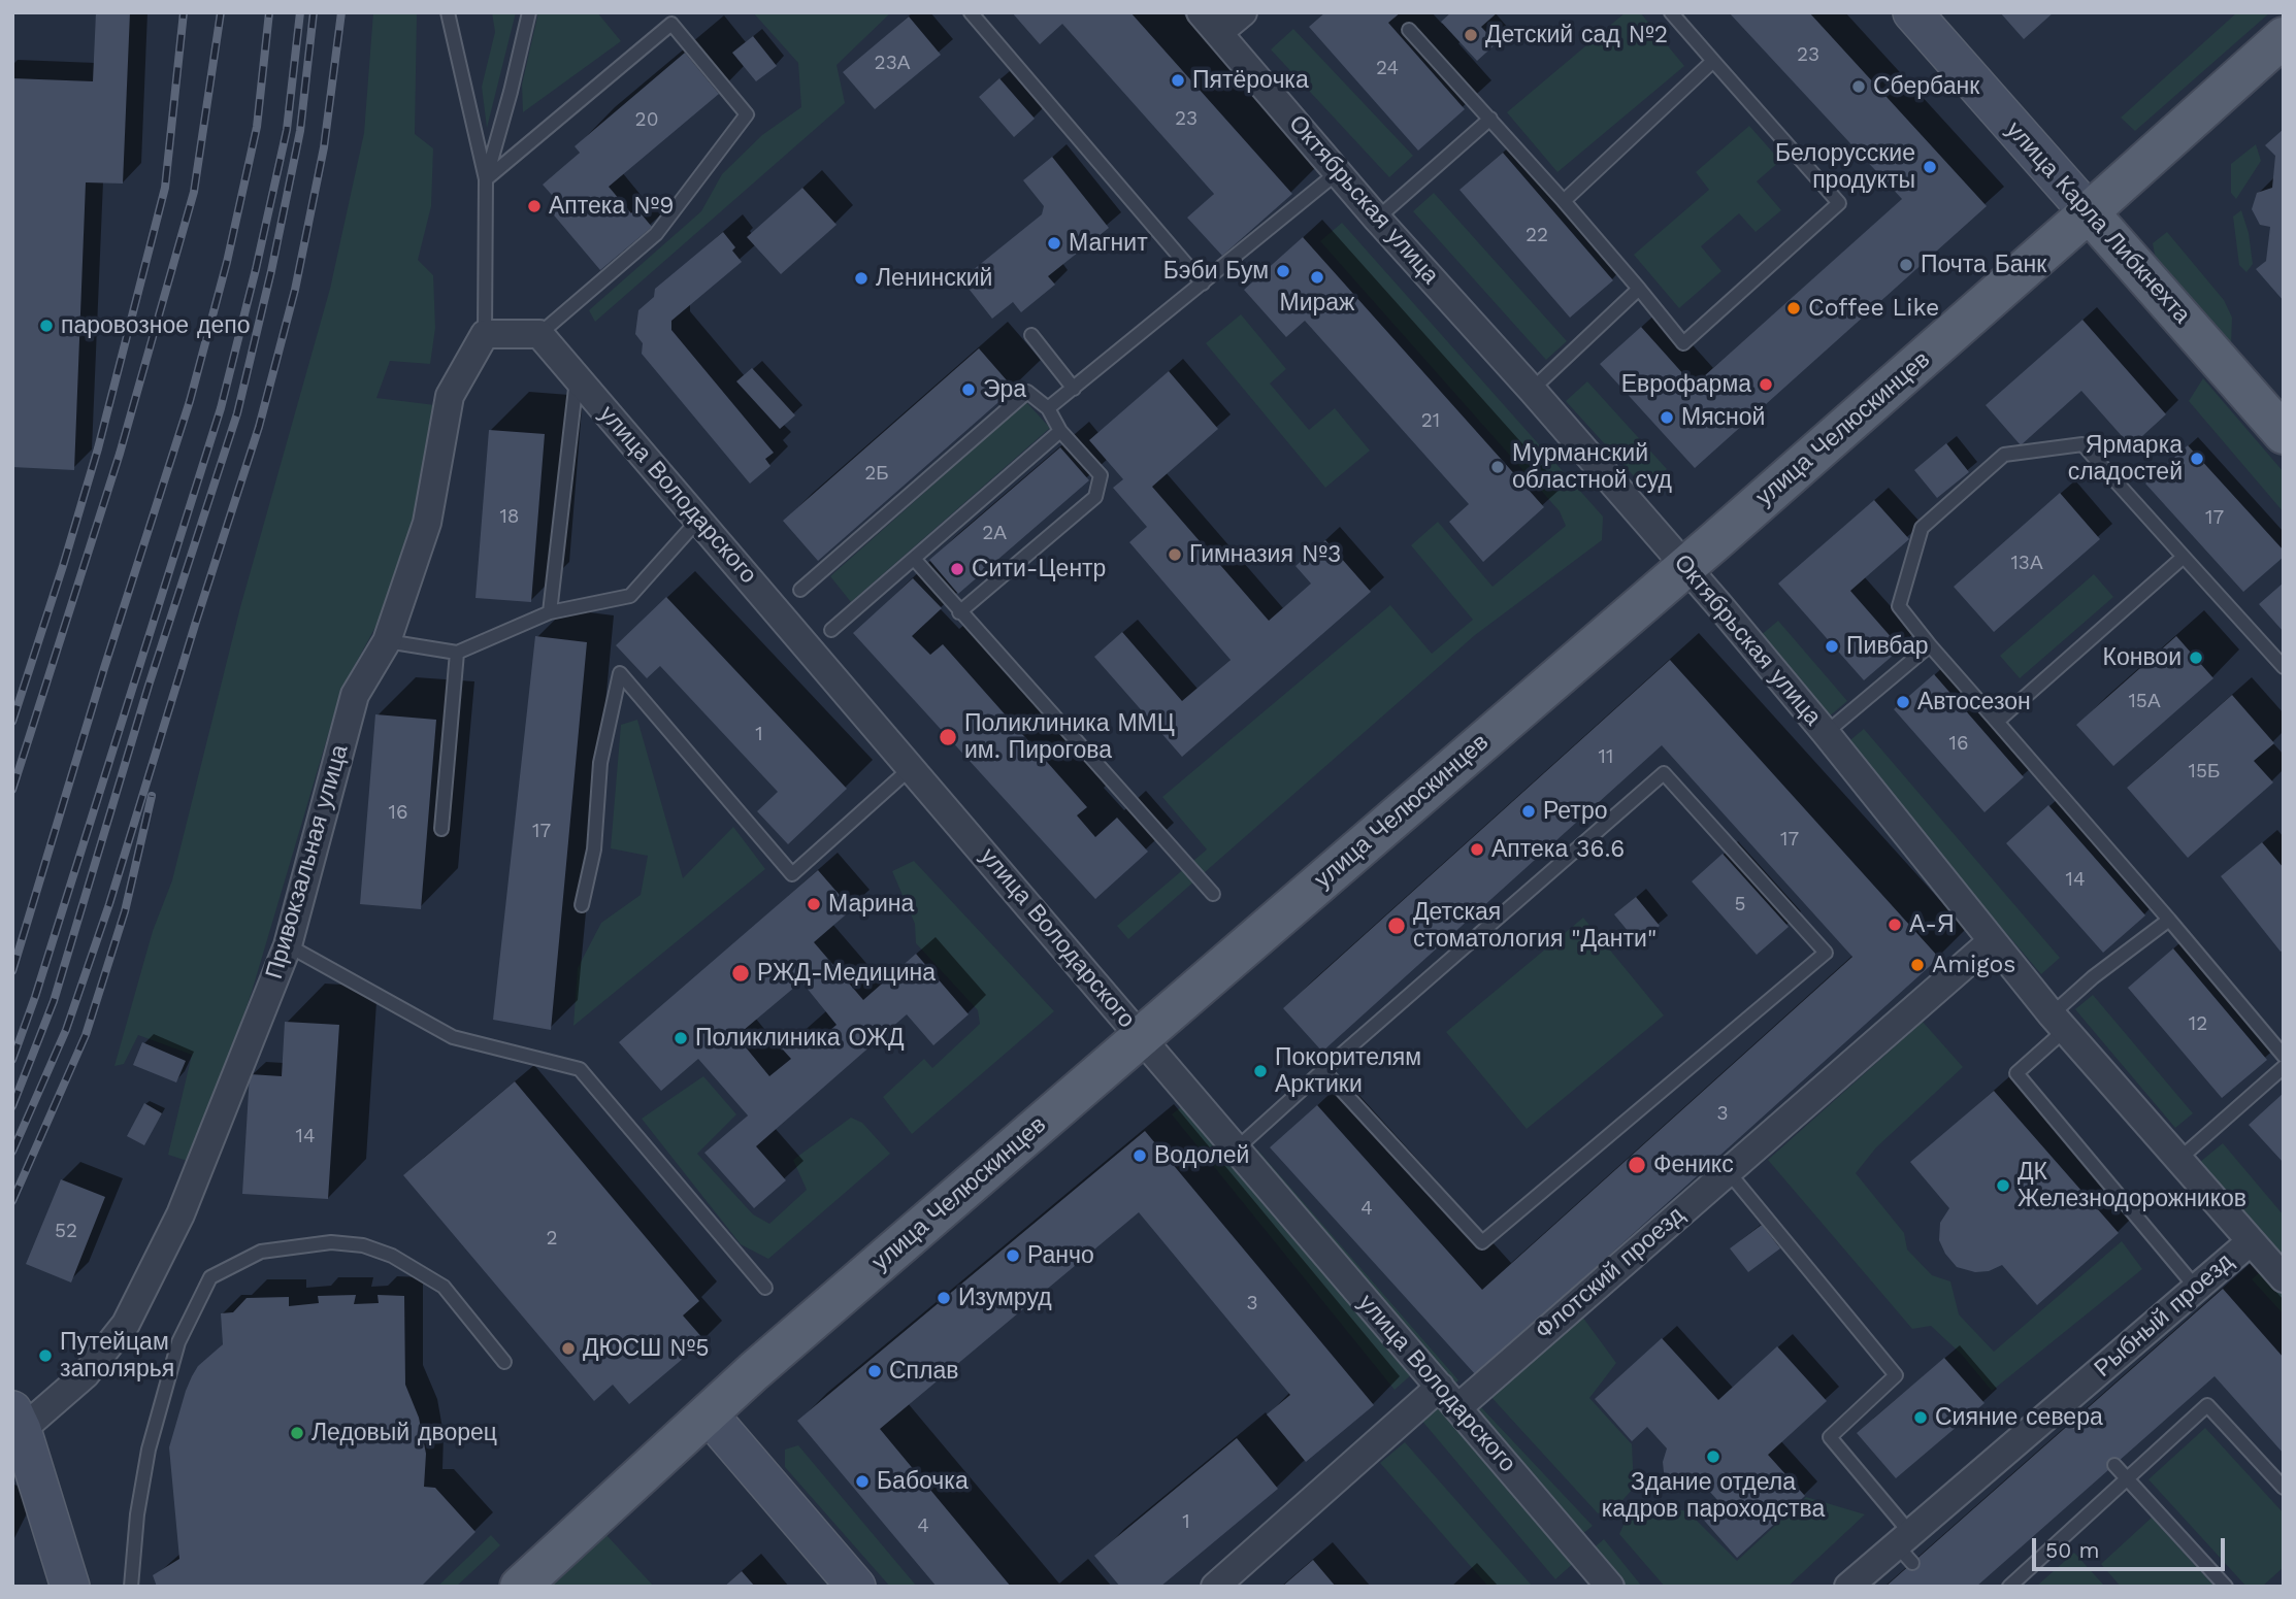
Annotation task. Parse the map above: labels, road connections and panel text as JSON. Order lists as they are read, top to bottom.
{
  "streets": {
    "main road": ["улица Карла Либкнехта", "улица Челюскинцев"],
    "street": [
      "Октябрьская улица",
      "улица Володарского",
      "Привокзальная улица",
      "Флотский проезд",
      "Рыбный проезд"
    ]
  },
  "crossings": [
    ["Октябрьская улица", "улица Челюскинцев"],
    ["Октябрьская улица", "Флотский проезд"],
    ["Октябрьская улица", "Рыбный проезд"],
    ["улица Карла Либкнехта", "улица Челюскинцев"],
    ["улица Челюскинцев", "улица Володарского"],
    ["улица Володарского", "Флотский проезд"]
  ],
  "places": [
    "Детский сад №2",
    "Пятёрочка",
    "Сбербанк",
    "Белорусские продукты",
    "Аптека №9",
    "Магнит",
    "Почта Банк",
    "Бэби Бум",
    "Мираж",
    "Ленинский",
    "Coffee Like",
    "паровозное депо",
    "Еврофарма",
    "Эра",
    "Мясной",
    "Ярмарка сладостей",
    "Мурманский областной суд",
    "Гимназия №3",
    "Сити-Центр",
    "Пивбар",
    "Конвои",
    "Автосезон",
    "Поликлиника ММЦ им. Пирогова",
    "Ретро",
    "Аптека 36.6",
    "Марина",
    "А-Я",
    "Детская стоматология \"Данти\"",
    "Amigos",
    "РЖД-Медицина",
    "Поликлиника ОЖД",
    "Покорителям Арктики",
    "Водолей",
    "Феникс",
    "ДК Железнодорожников",
    "Ранчо",
    "Изумруд",
    "ДЮСШ №5",
    "Путейцам заполярья",
    "Сплав",
    "Сияние севера",
    "Ледовый дворец",
    "Здание отдела кадров пароходства",
    "Бабочка"
  ],
  "house_numbers": [
    "23",
    "23А",
    "24",
    "23",
    "20",
    "22",
    "21",
    "2Б",
    "18",
    "17",
    "2А",
    "13А",
    "15А",
    "1",
    "16",
    "11",
    "15Б",
    "16",
    "17",
    "17",
    "14",
    "5",
    "12",
    "3",
    "14",
    "4",
    "52",
    "2",
    "3",
    "1",
    "4"
  ],
  "scale_bar": "50 m"
}
